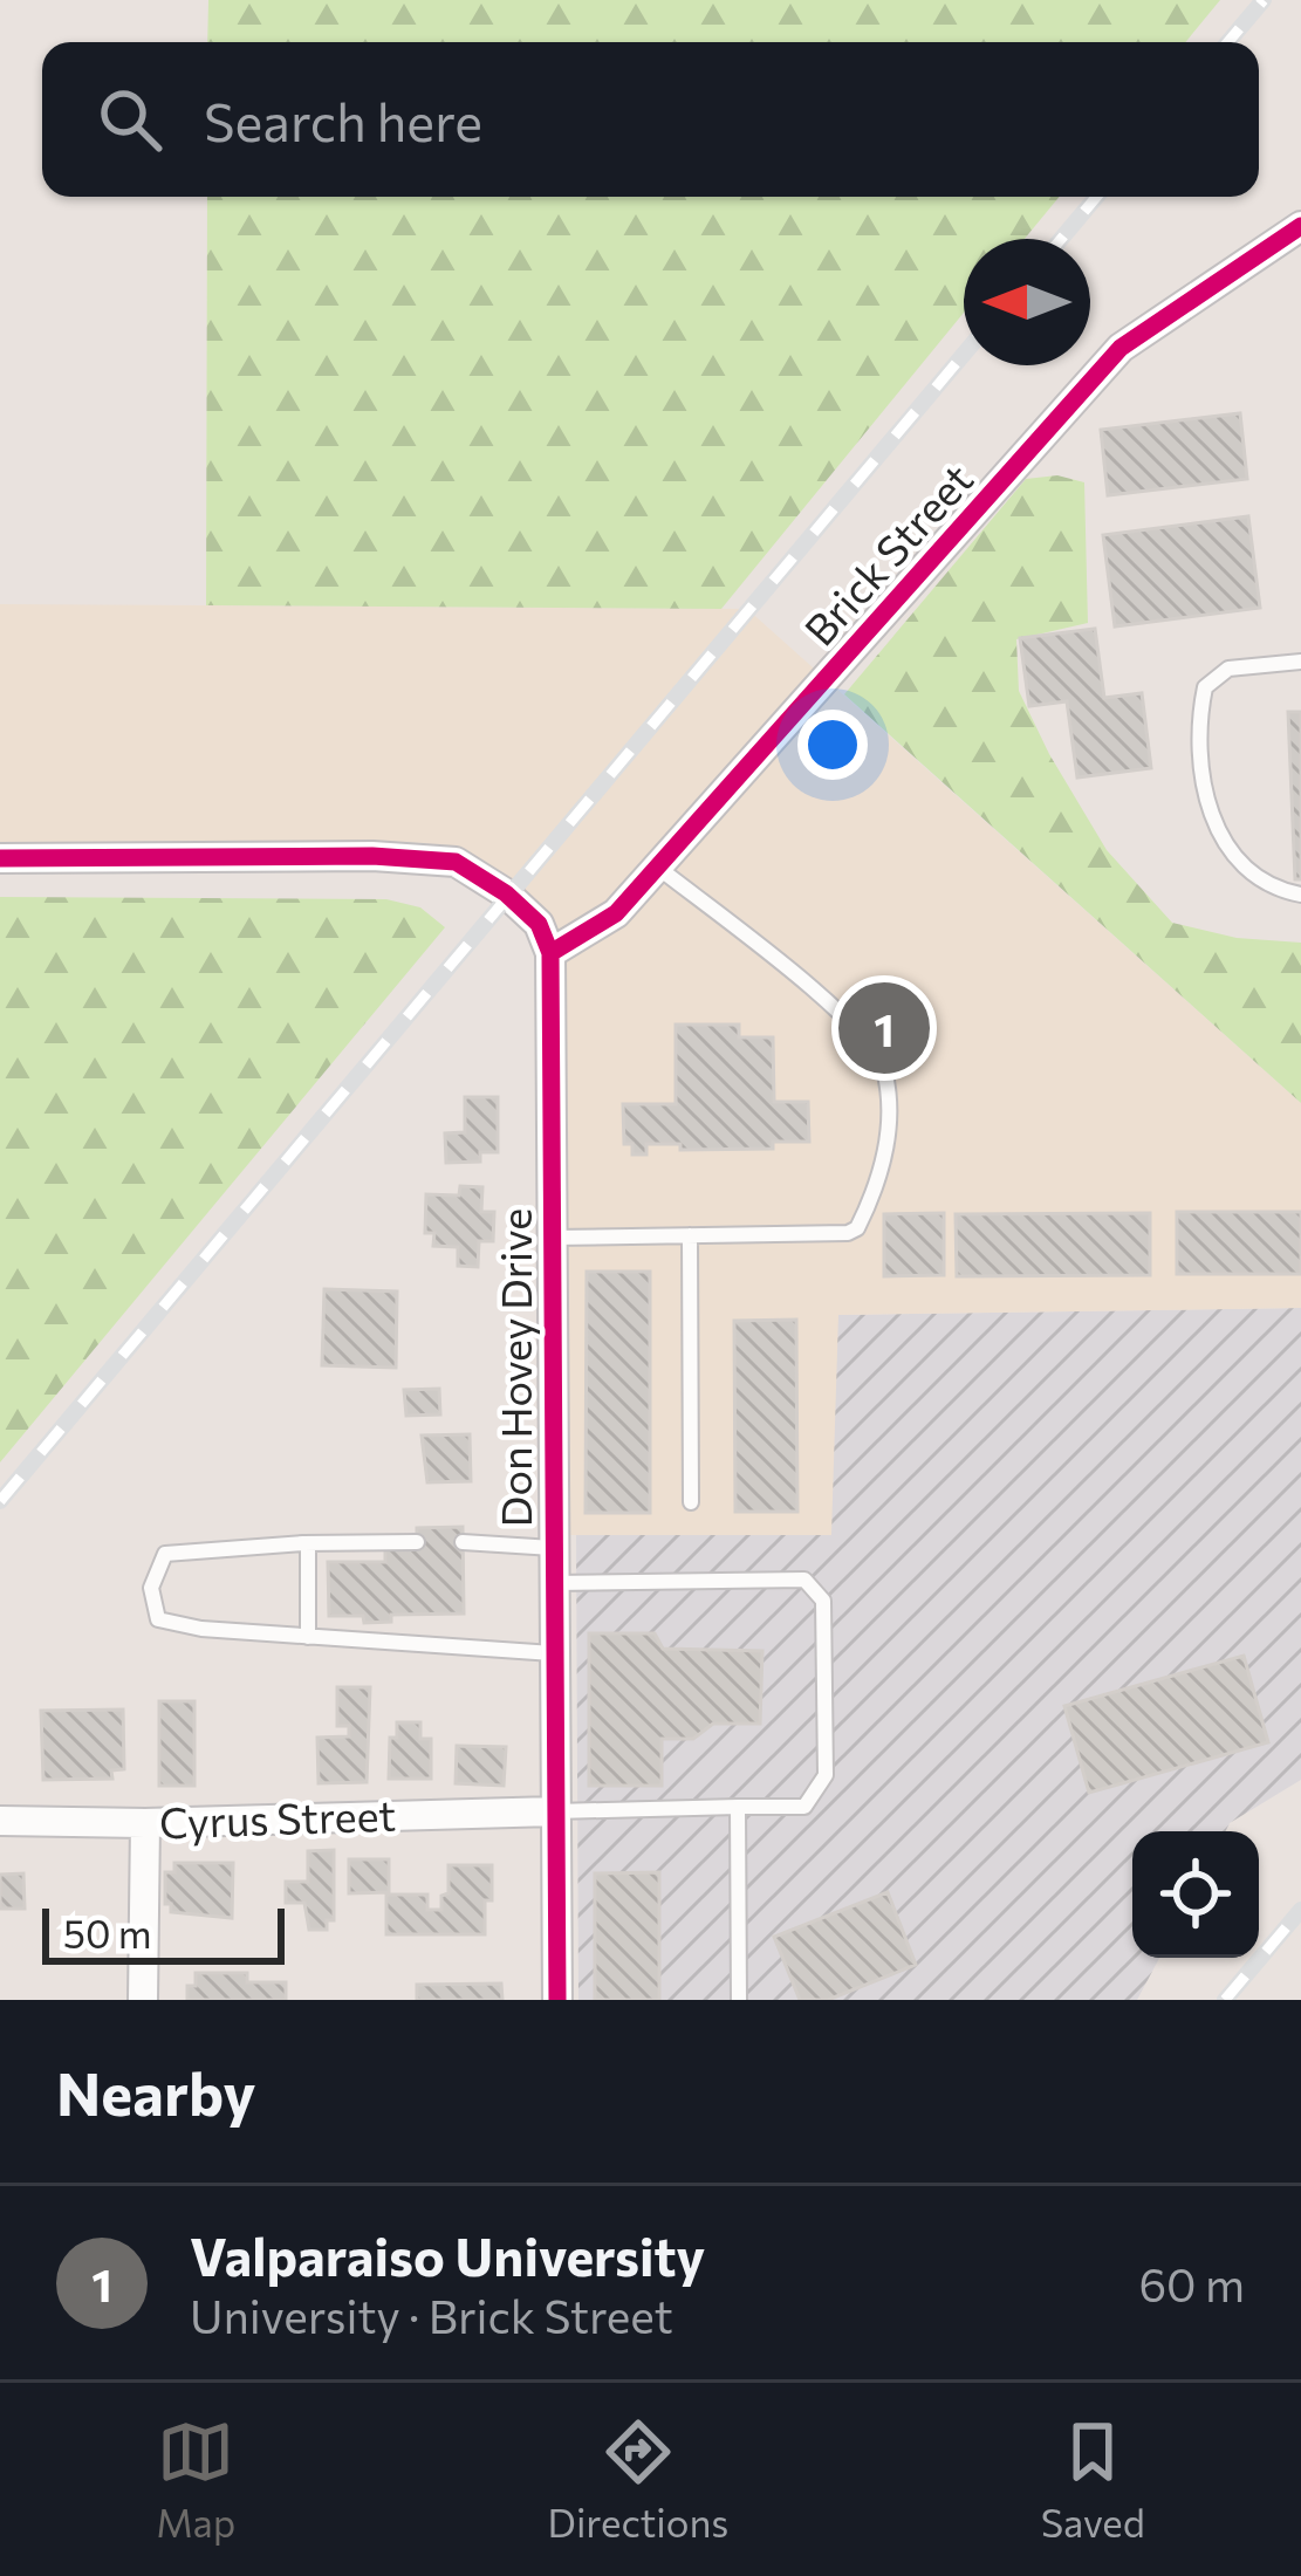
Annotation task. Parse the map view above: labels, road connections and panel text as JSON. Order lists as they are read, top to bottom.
{
  "streets": {
    "street": ["Brick Street", "Don Hovey Drive", "Cyrus Street"]
  },
  "crossings": [
    ["Brick Street", "Don Hovey Drive"],
    ["Don Hovey Drive", "Cyrus Street"]
  ],
  "scale_bar": "50 m",
  "north": "left",
  "page": {
    "search": "Search here",
    "pins": "1",
    "scale": "50 m",
    "heading": "Nearby",
    "list": [
      {
        "mark": "1",
        "name": "Valparaiso University",
        "note": "University · Brick Street",
        "value": "60 m"
      }
    ],
    "nav": ["Map", "Directions", "Saved"]
  }
}
